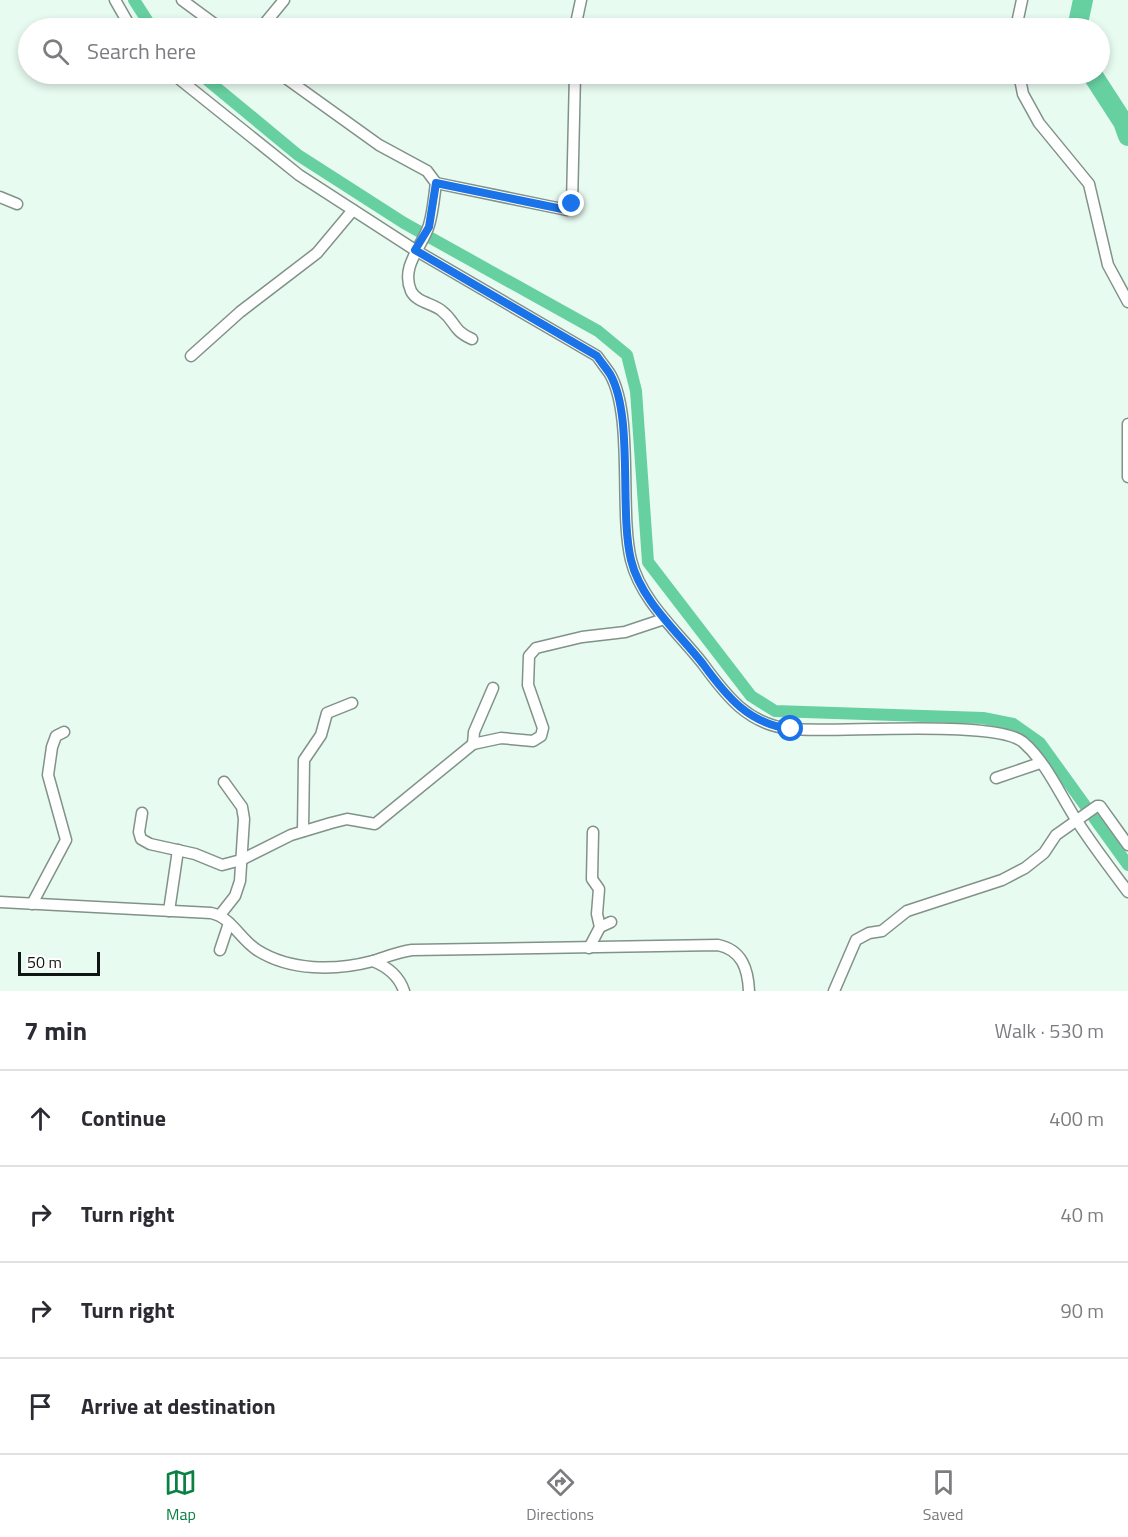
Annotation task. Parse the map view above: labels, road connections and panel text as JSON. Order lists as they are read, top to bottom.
{
  "scale_bar": "50 m",
  "page": {
    "search": "Search here",
    "scale": "50 m",
    "heading": ["7 min", "Walk · 530 m"],
    "list": [
      ["Continue", "400 m"],
      ["Turn right", "40 m"],
      ["Turn right", "90 m"],
      "Arrive at destination"
    ],
    "nav": ["Map", "Directions", "Saved"]
  }
}
